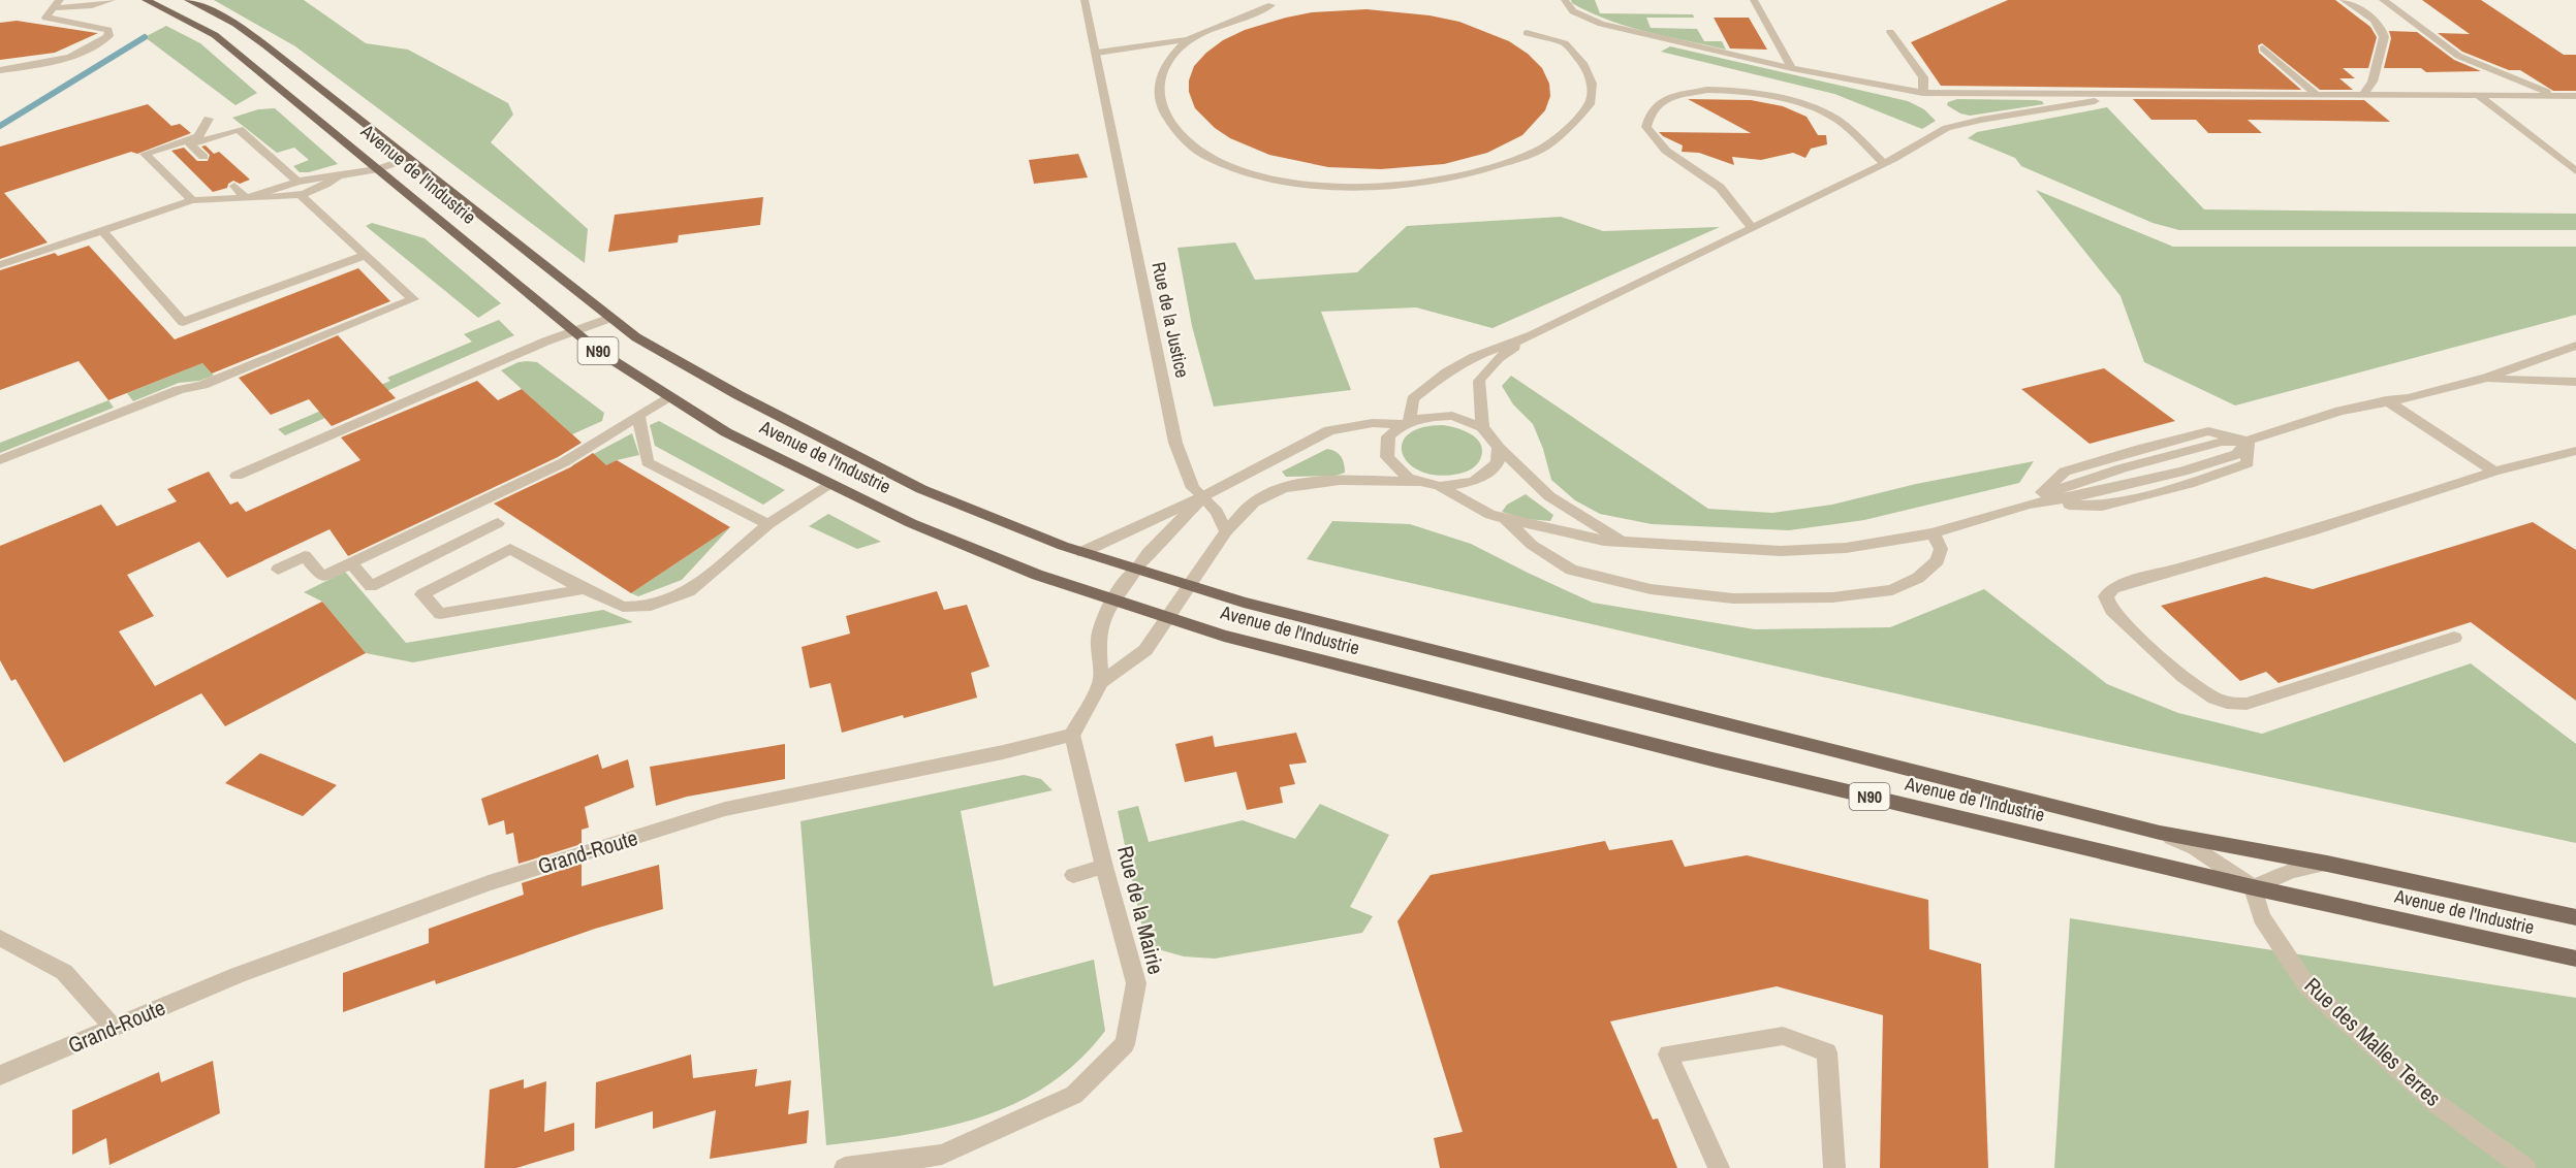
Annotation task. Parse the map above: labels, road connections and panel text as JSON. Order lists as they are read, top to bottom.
{
  "streets": {
    "main road": ["Avenue de l'Industrie", "N90"],
    "street": [
      "Rue de la Justice",
      "Grand-Route",
      "Rue de la Mairie",
      "Rue des Malles Terres"
    ]
  },
  "crossings": [
    ["Avenue de l'Industrie", "Rue des Malles Terres"],
    ["Grand-Route", "Rue de la Mairie"]
  ]
}
